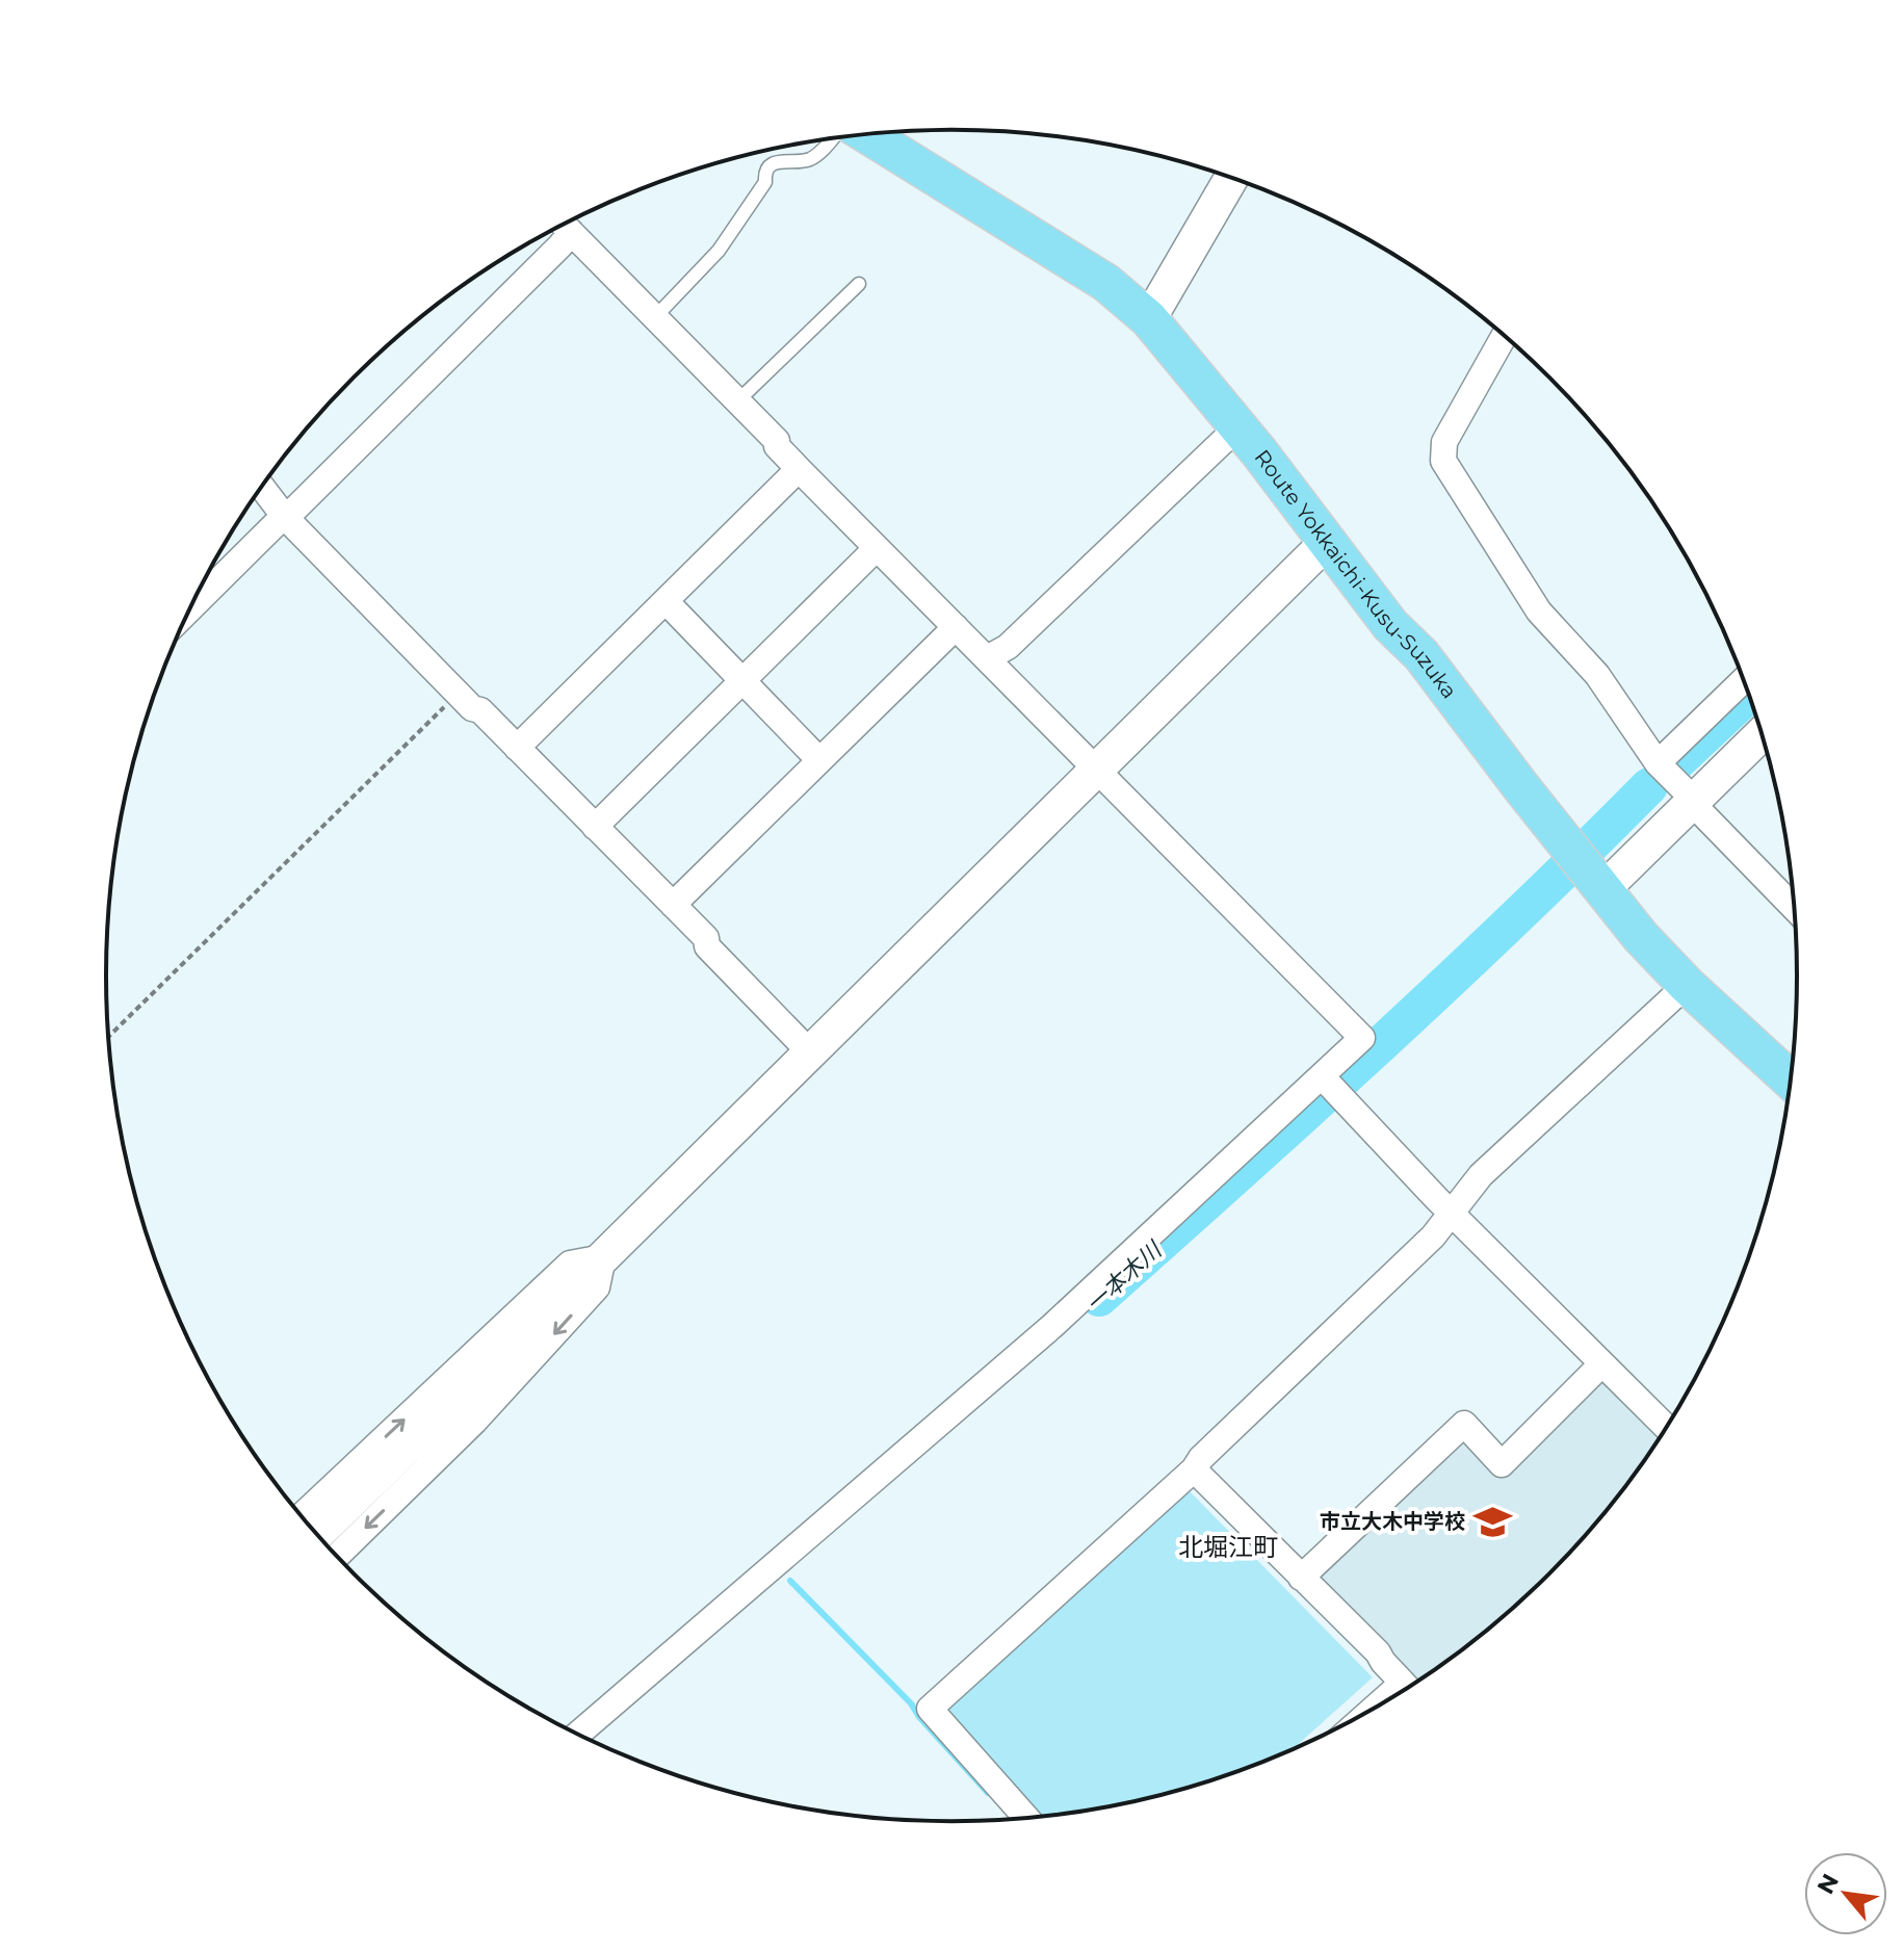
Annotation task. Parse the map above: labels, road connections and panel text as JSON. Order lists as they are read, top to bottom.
{
  "streets": {
    "main road": ["Route Yokkaichi-Kusu-Suzuka"]
  },
  "districts": ["北堀江町"],
  "water": ["一本木川"],
  "places": {
    "school or university": ["市立大木中学校"]
  },
  "north": "top left"
}
